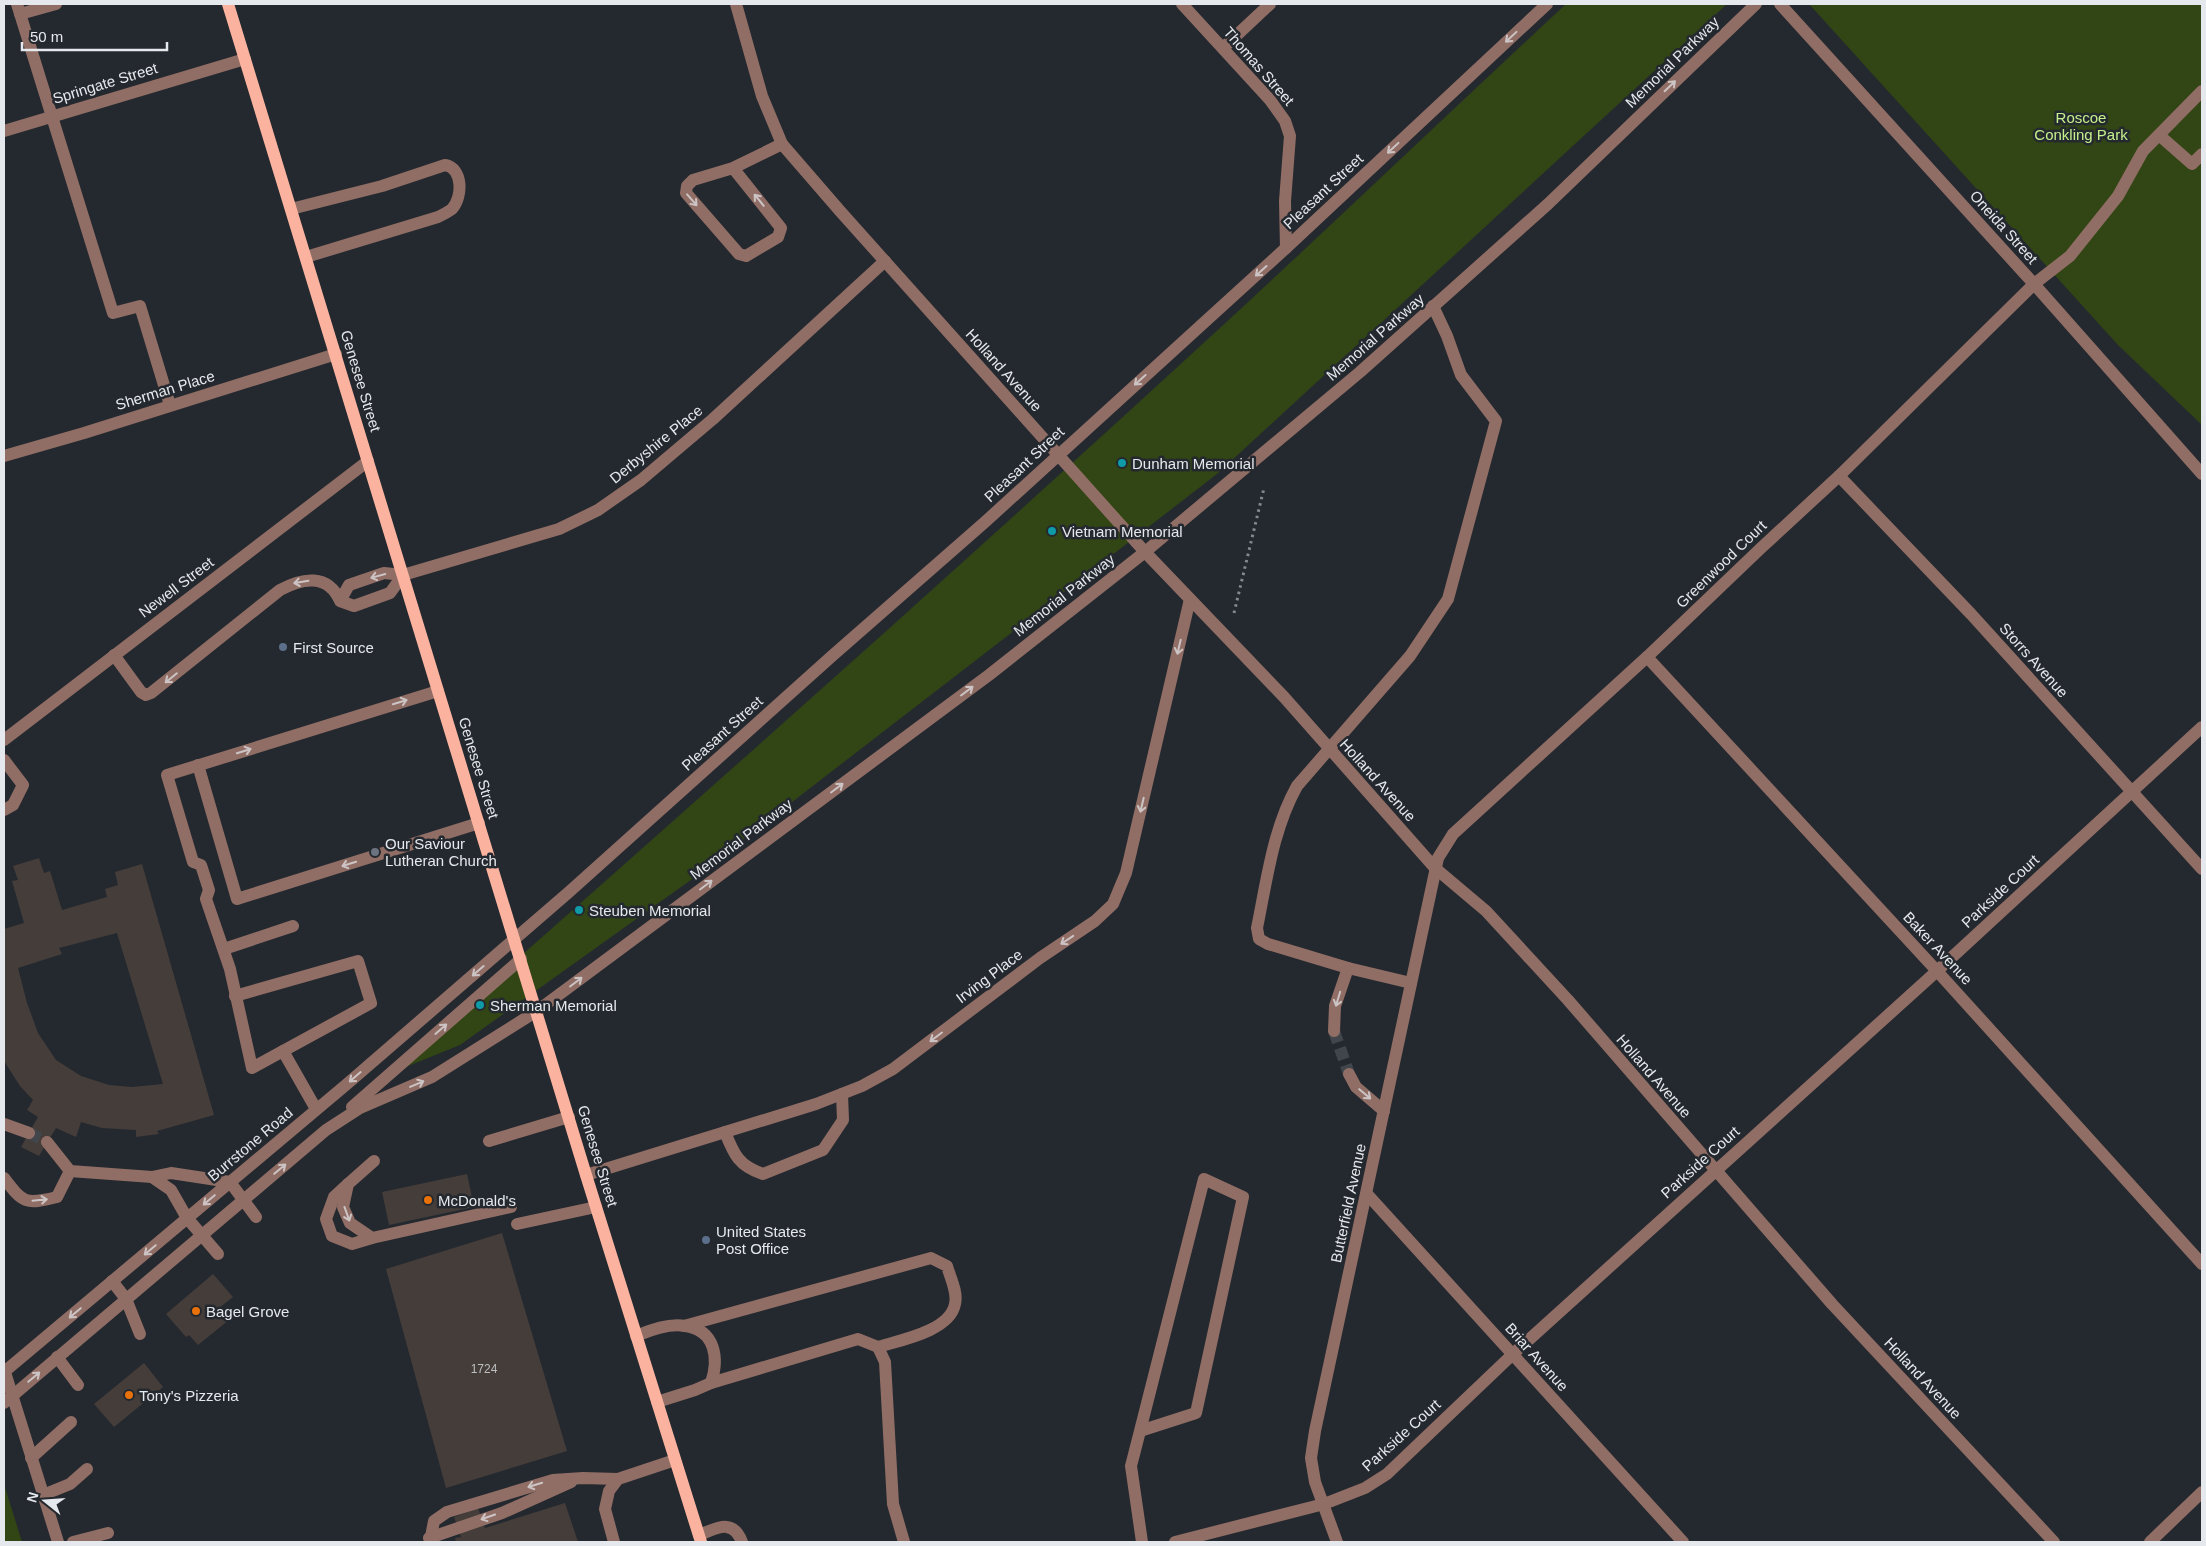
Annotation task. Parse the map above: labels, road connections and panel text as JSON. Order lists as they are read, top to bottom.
{
  "streets": {
    "main road": ["Genesee Street"],
    "street": [
      "Memorial Parkway",
      "Thomas Street",
      "Springate Street",
      "Pleasant Street",
      "Oneida Street",
      "Holland Avenue",
      "Sherman Place",
      "Derbyshire Place",
      "Greenwood Court",
      "Newell Street",
      "Storrs Avenue",
      "Parkside Court",
      "Baker Avenue",
      "Irving Place",
      "Burrstone Road",
      "Butterfield Avenue",
      "Briar Avenue"
    ]
  },
  "crossings": [
    ["Memorial Parkway", "Holland Avenue"],
    ["Memorial Parkway", "Genesee Street"],
    ["Thomas Street", "Pleasant Street"],
    ["Springate Street", "Genesee Street"],
    ["Pleasant Street", "Holland Avenue"],
    ["Pleasant Street", "Genesee Street"],
    ["Pleasant Street", "Burrstone Road"],
    ["Oneida Street", "Greenwood Court"],
    ["Holland Avenue", "Derbyshire Place"],
    ["Holland Avenue", "Greenwood Court"],
    ["Holland Avenue", "Parkside Court"],
    ["Holland Avenue", "Irving Place"],
    ["Holland Avenue", "Butterfield Avenue"],
    ["Genesee Street", "Sherman Place"],
    ["Genesee Street", "Derbyshire Place"],
    ["Genesee Street", "Newell Street"],
    ["Genesee Street", "Irving Place"],
    ["Genesee Street", "Burrstone Road"],
    ["Greenwood Court", "Storrs Avenue"],
    ["Greenwood Court", "Baker Avenue"],
    ["Greenwood Court", "Butterfield Avenue"],
    ["Storrs Avenue", "Parkside Court"],
    ["Parkside Court", "Baker Avenue"],
    ["Parkside Court", "Butterfield Avenue"],
    ["Parkside Court", "Briar Avenue"],
    ["Butterfield Avenue", "Briar Avenue"]
  ],
  "one_way": ["Memorial Parkway", "Pleasant Street", "Irving Place"],
  "parks": ["Roscoe Conkling Park"],
  "places": [
    "Dunham Memorial",
    "Vietnam Memorial",
    "First Source",
    "Our Saviour Lutheran Church",
    "Steuben Memorial",
    "Sherman Memorial",
    "McDonald's",
    "United States Post Office",
    "Bagel Grove",
    "Tony's Pizzeria"
  ],
  "house_numbers": ["1724"],
  "scale_bar": "50 m",
  "north": "left"
}
